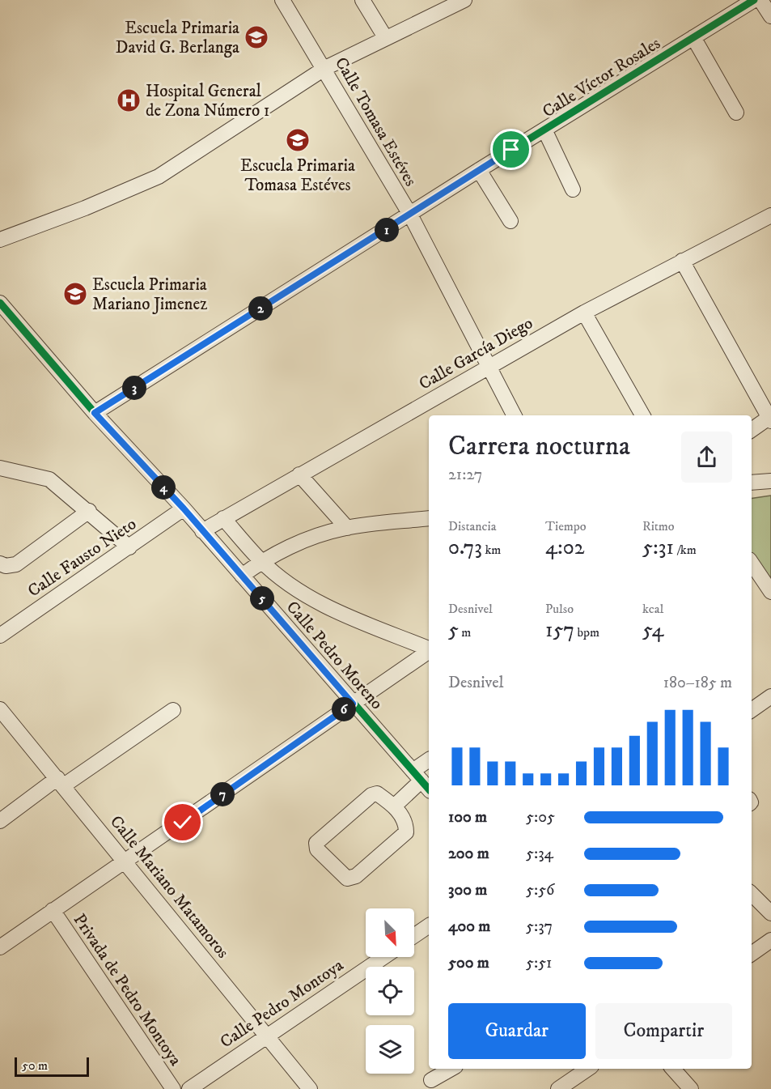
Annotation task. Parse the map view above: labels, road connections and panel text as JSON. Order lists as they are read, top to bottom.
{
  "streets": {
    "street": [
      "Calle Víctor Rosales",
      "Calle Tomasa Estéves",
      "Calle García Diego",
      "Calle Fausto Nieto",
      "Calle Pedro Moreno",
      "Calle Mariano Matamoros",
      "Privada de Pedro Montoya",
      "Calle Pedro Montoya"
    ]
  },
  "crossings": [
    ["Calle Víctor Rosales", "Calle Tomasa Estéves"],
    ["Calle Víctor Rosales", "Calle Pedro Moreno"],
    ["Calle Tomasa Estéves", "Calle García Diego"],
    ["Calle García Diego", "Calle Pedro Moreno"],
    ["Calle Fausto Nieto", "Calle Pedro Moreno"],
    ["Calle Mariano Matamoros", "Calle Pedro Montoya"]
  ],
  "places": {
    "school or university": ["Escuela Primaria David G. Berlanga", "Escuela Primaria Tomasa Estéves", "Escuela Primaria Mariano Jimenez"],
    "hospital": ["Hospital General de Zona Número 1"]
  },
  "scale_bar": "50 m",
  "north": "bottom right",
  "page": {
    "pins": [
      "1",
      "2",
      "3",
      "4",
      "5",
      "6",
      "7"
    ],
    "heading": ["Carrera nocturna", "21:27"],
    "stats": [
      ["Distancia", "0.73 km"],
      ["Tiempo", "4:02"],
      ["Ritmo", "5:31 /km"],
      ["Desnivel", "5 m"],
      ["Pulso", "157 bpm"],
      ["kcal", "54"]
    ],
    "chart": ["Desnivel", "180–185 m"],
    "list": [
      {
        "name": "100 m",
        "note": "5:05"
      },
      {
        "name": "200 m",
        "note": "5:34"
      },
      {
        "name": "300 m",
        "note": "5:56"
      },
      {
        "name": "400 m",
        "note": "5:37"
      },
      {
        "name": "500 m",
        "note": "5:51"
      }
    ],
    "buttons": ["Guardar", "Compartir"],
    "scale": "50 m"
  }
}
